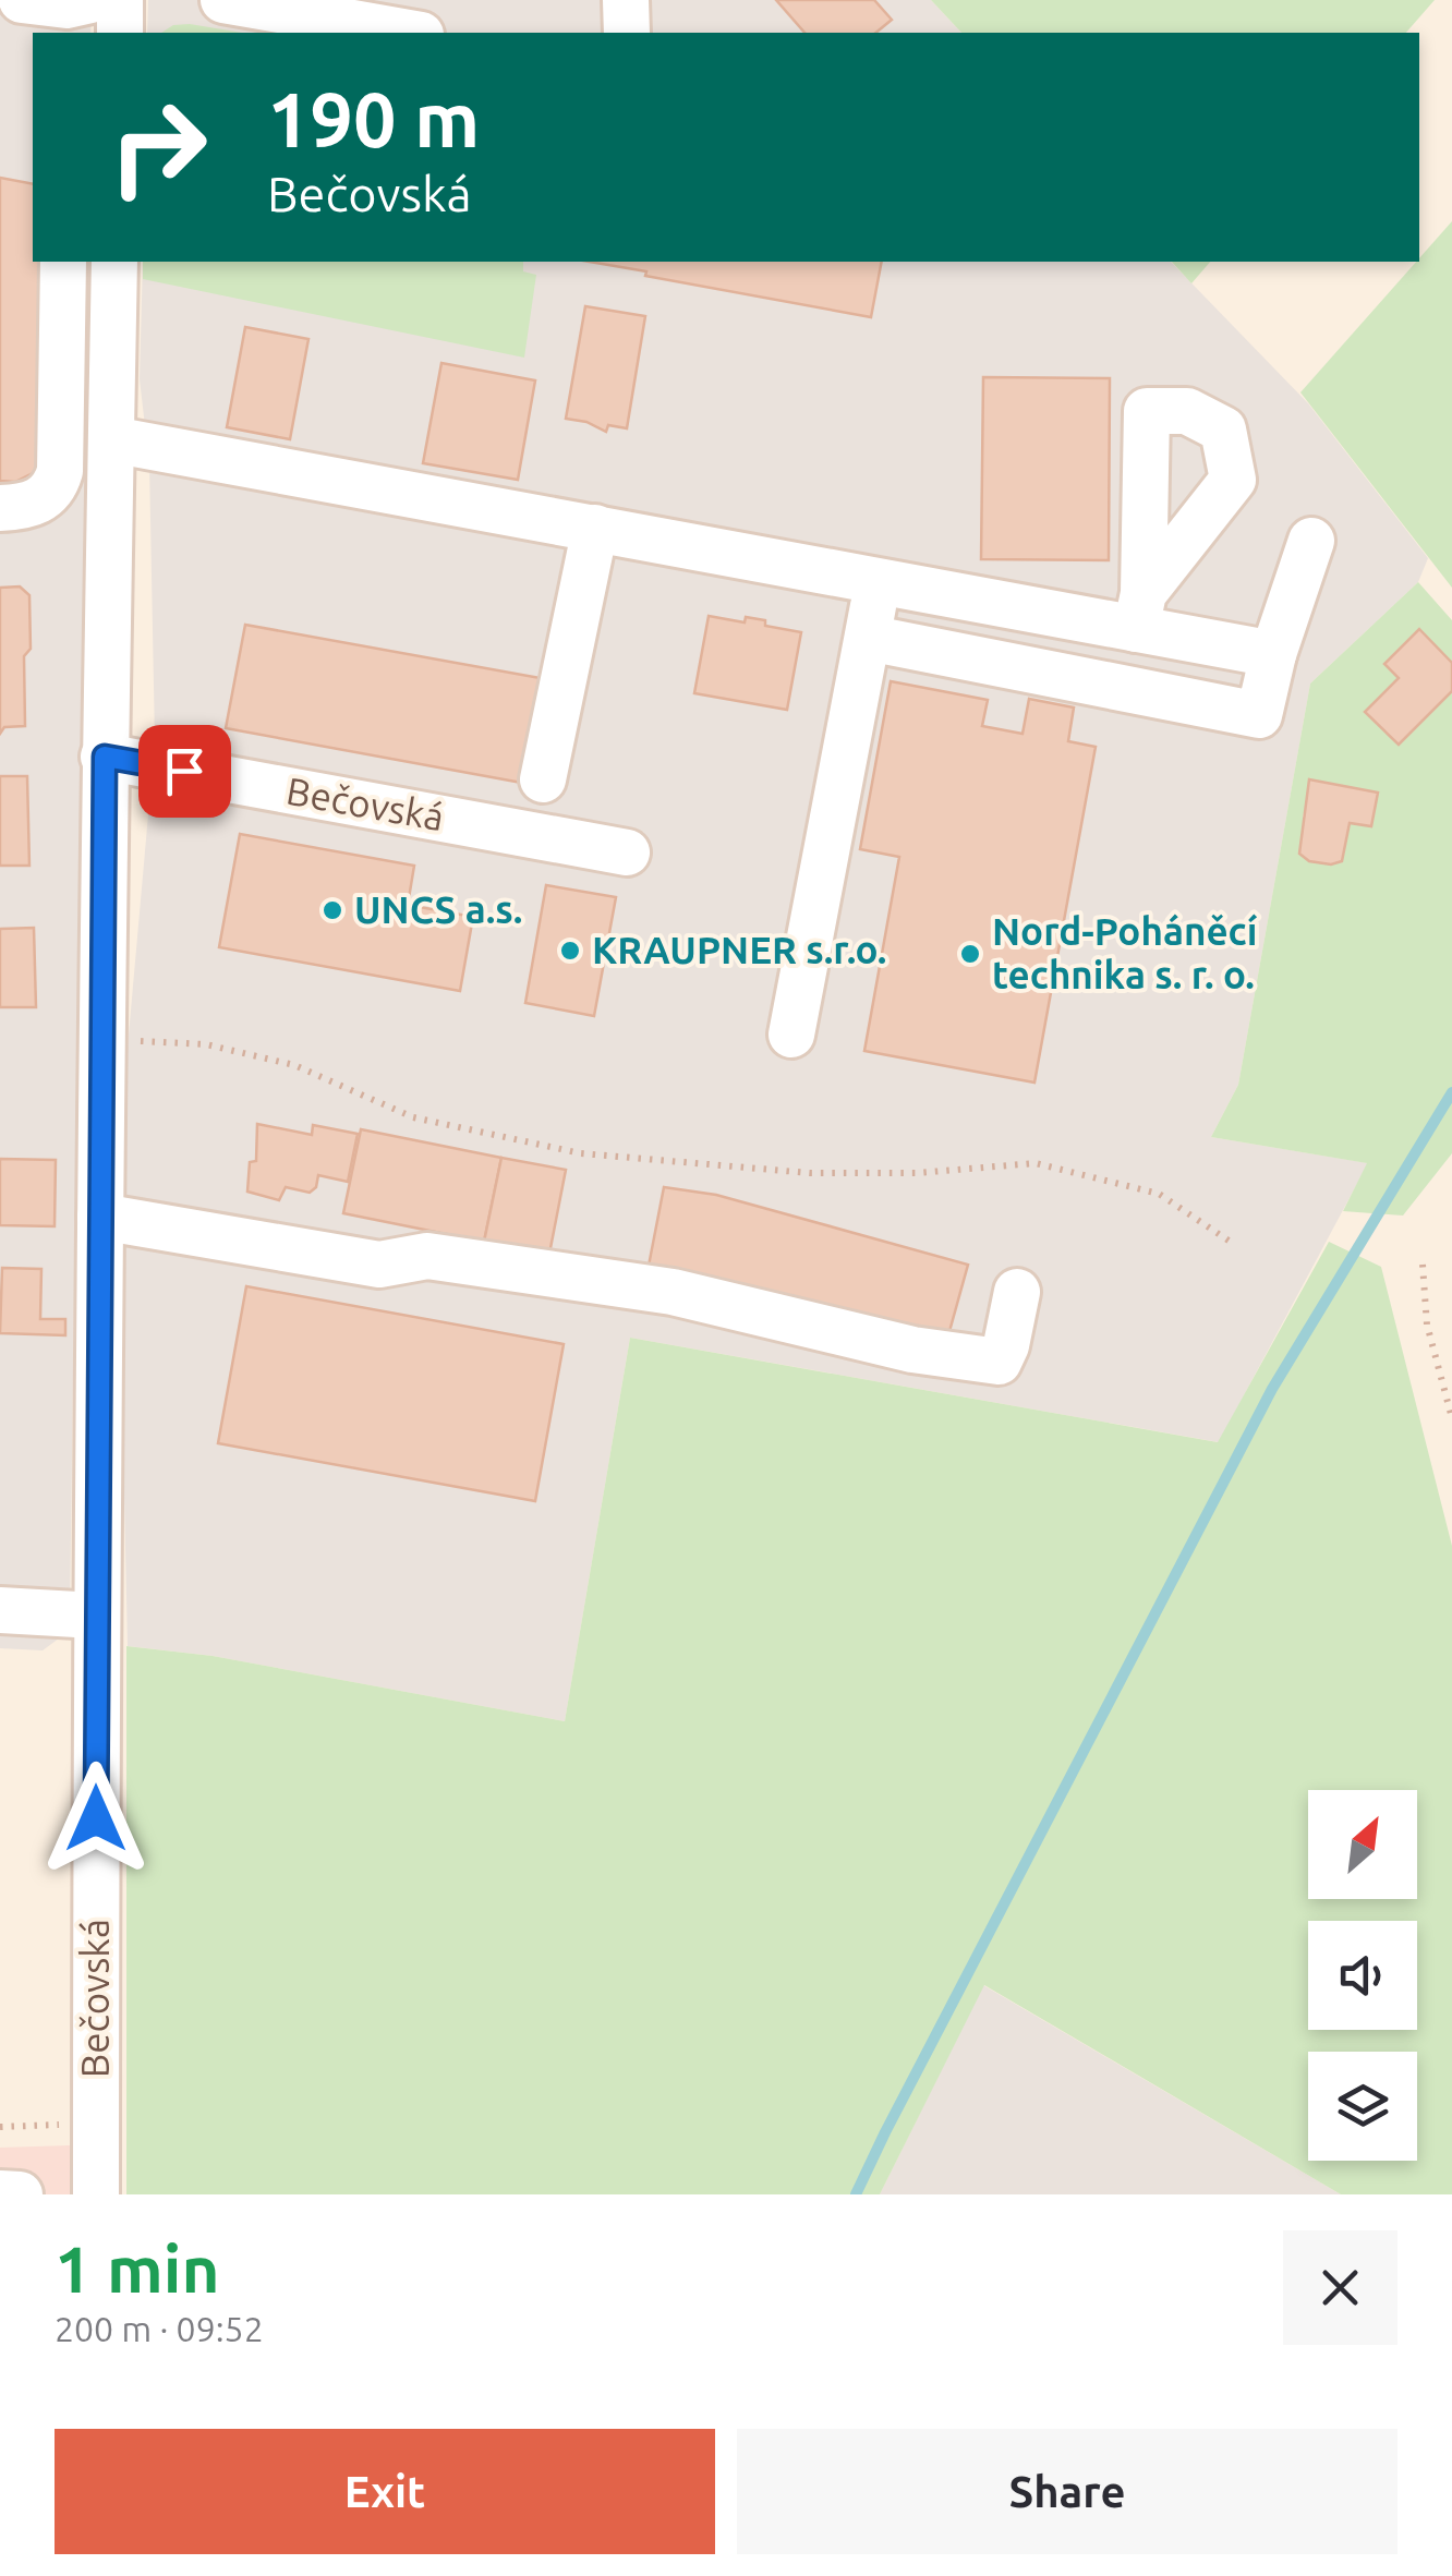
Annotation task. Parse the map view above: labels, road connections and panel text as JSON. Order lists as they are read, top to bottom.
{
  "streets": {
    "street": ["Bečovská"]
  },
  "places": ["UNCS a.s.", "KRAUPNER s.r.o.", "Nord-Poháněcí technika s. r. o."],
  "north": "top right",
  "page": {
    "turn": ["190 m", "Bečovská"],
    "heading": ["1 min", "200 m · 09:52"],
    "buttons": ["Exit", "Share"]
  }
}
